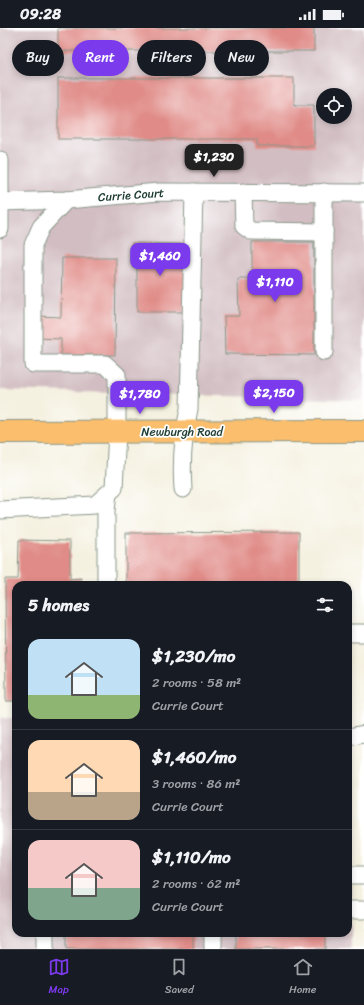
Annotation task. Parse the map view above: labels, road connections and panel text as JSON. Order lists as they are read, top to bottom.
{
  "streets": {
    "main road": ["Newburgh Road"],
    "street": ["Currie Court"]
  },
  "page": {
    "status": "09:28",
    "chip": [
      "Buy",
      "Rent",
      "Filters",
      "New"
    ],
    "price": [
      "$1,230",
      "$1,460",
      "$1,110",
      "$2,150",
      "$1,780"
    ],
    "heading": "5 homes",
    "list": [
      {
        "name": "$1,230/mo",
        "note": "2 rooms · 58 m² · Currie Court"
      },
      {
        "name": "$1,460/mo",
        "note": "3 rooms · 86 m² · Currie Court"
      },
      {
        "name": "$1,110/mo",
        "note": "2 rooms · 62 m² · Currie Court"
      }
    ],
    "tabs": ["Map", "Saved", "Home"]
  }
}
